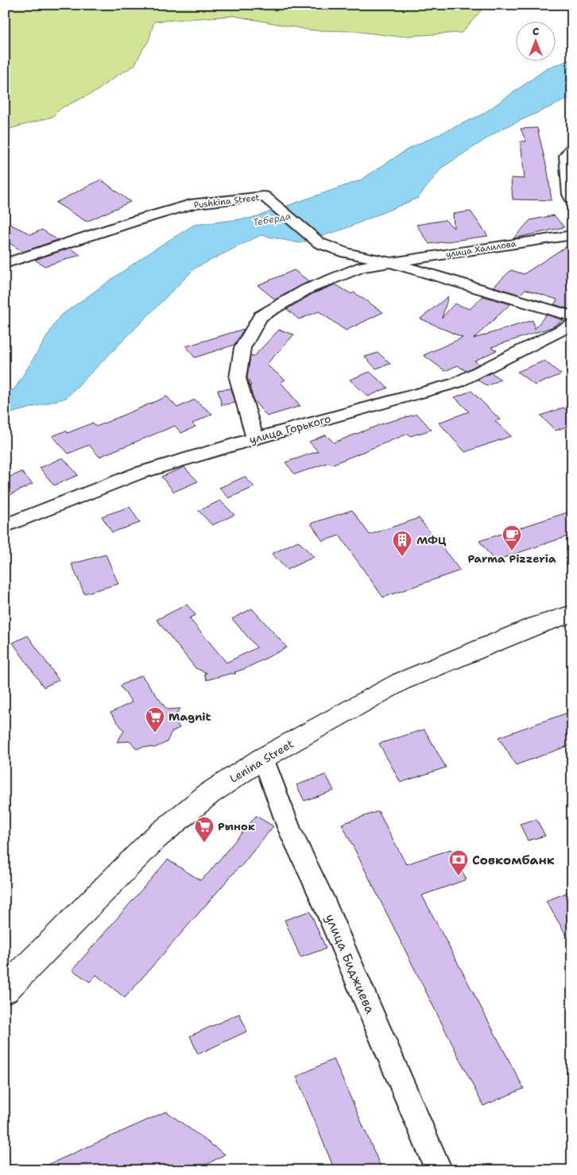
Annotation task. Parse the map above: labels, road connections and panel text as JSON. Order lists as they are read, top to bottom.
{
  "streets": {
    "main road": ["Lenina Street"],
    "street": [
      "Pushkina Street",
      "улица Халилова",
      "улица Горького",
      "улица Биджиева"
    ]
  },
  "crossings": [
    ["Pushkina Street", "улица Халилова"],
    ["улица Халилова", "улица Горького"],
    ["Lenina Street", "улица Биджиева"]
  ],
  "water": ["Теберда"],
  "places": {
    "cafe": ["Parma Pizzeria"],
    "building": ["МФЦ"],
    "supermarket": ["Magnit", "Рынок"],
    "bank": ["Совкомбанк"]
  },
  "north": "top"
}
